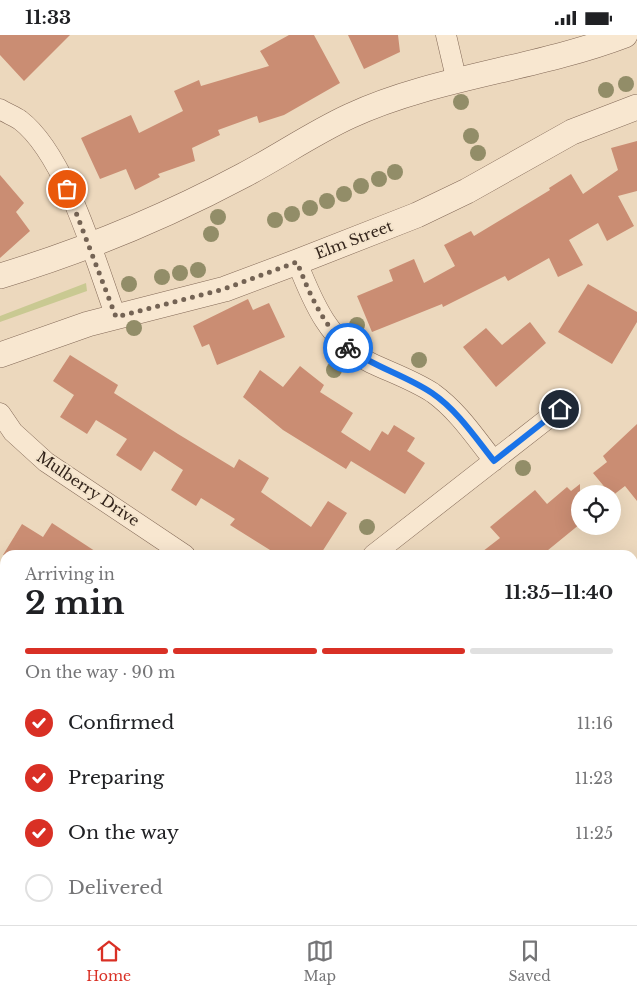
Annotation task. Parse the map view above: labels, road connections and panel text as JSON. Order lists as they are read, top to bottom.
{
  "streets": {
    "street": ["Elm Street", "Mulberry Drive"]
  },
  "page": {
    "status": "11:33",
    "heading": ["2 min", "Arriving in", "11:35–11:40"],
    "bar": "On the way · 90 m",
    "list": [
      ["Confirmed", "11:16"],
      ["Preparing", "11:23"],
      ["On the way", "11:25"],
      "Delivered"
    ],
    "tabs": ["Home", "Map", "Saved"]
  }
}
